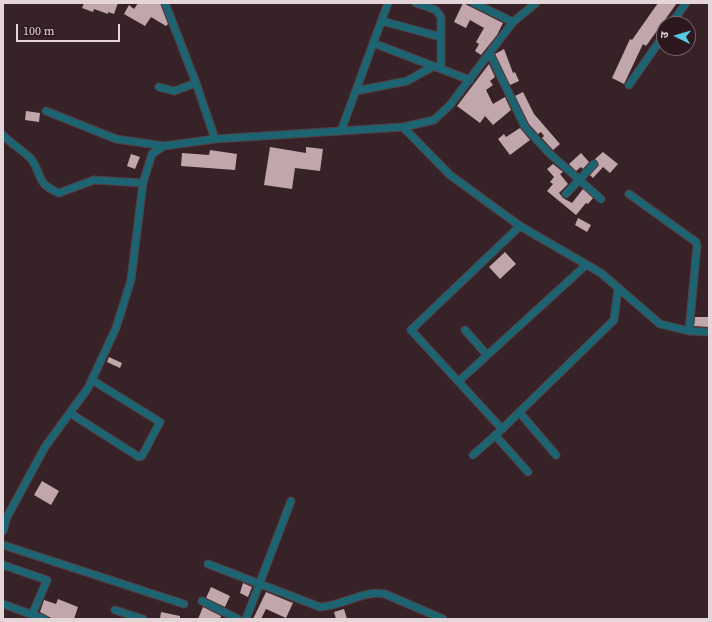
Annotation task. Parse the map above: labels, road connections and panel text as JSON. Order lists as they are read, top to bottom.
{
  "scale_bar": "100 m",
  "north": "left"
}
